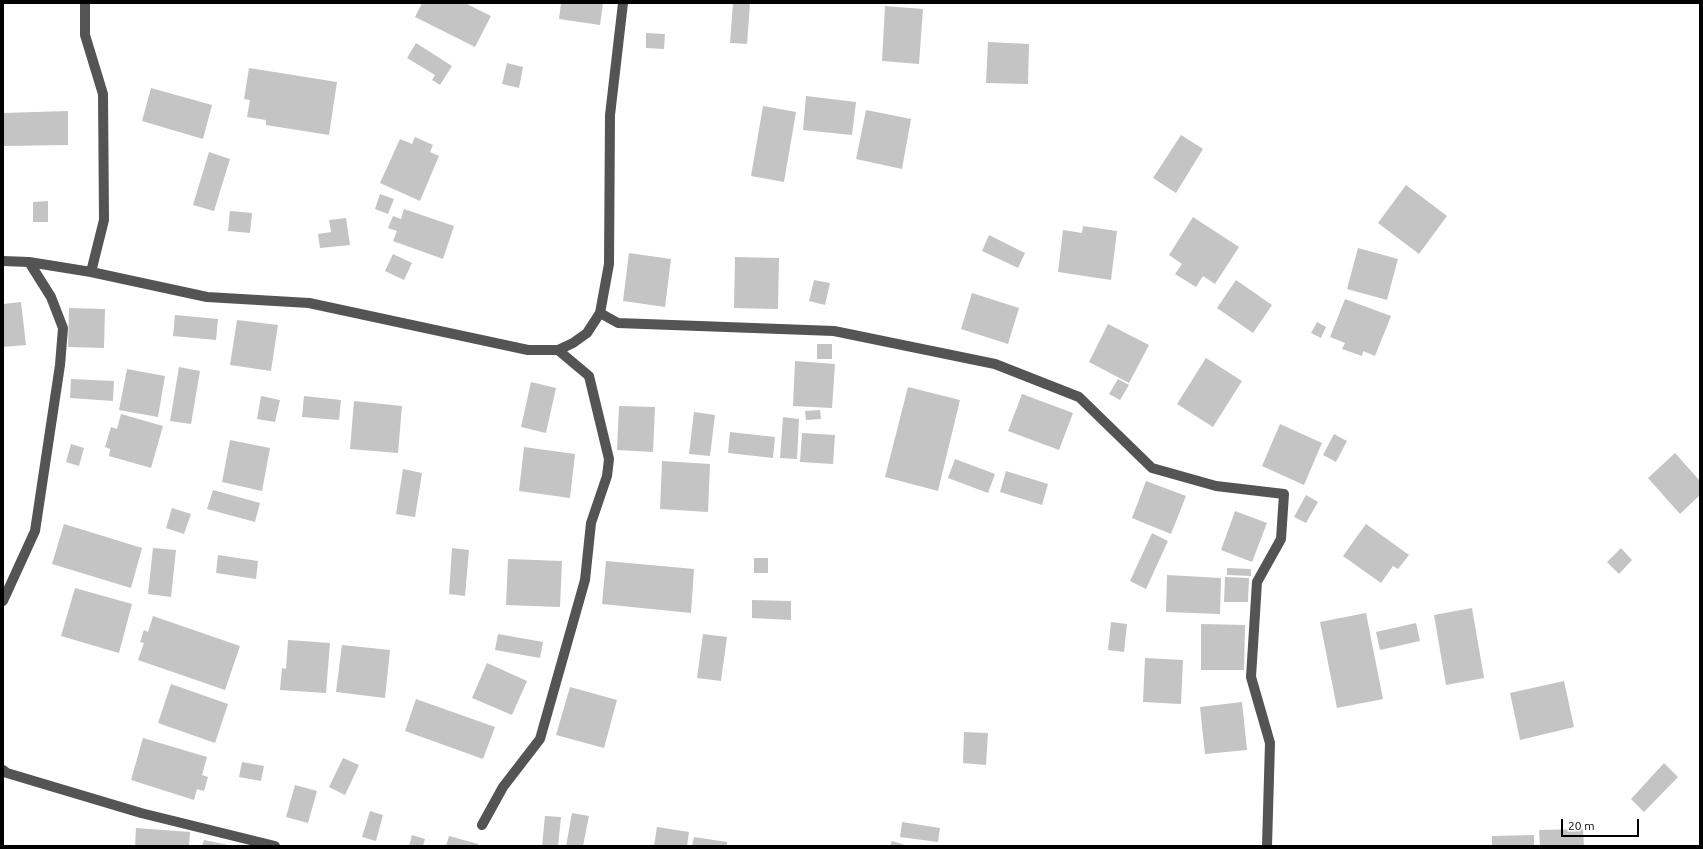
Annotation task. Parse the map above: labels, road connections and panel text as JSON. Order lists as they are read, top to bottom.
{
  "scale_bar": "20 m"
}
